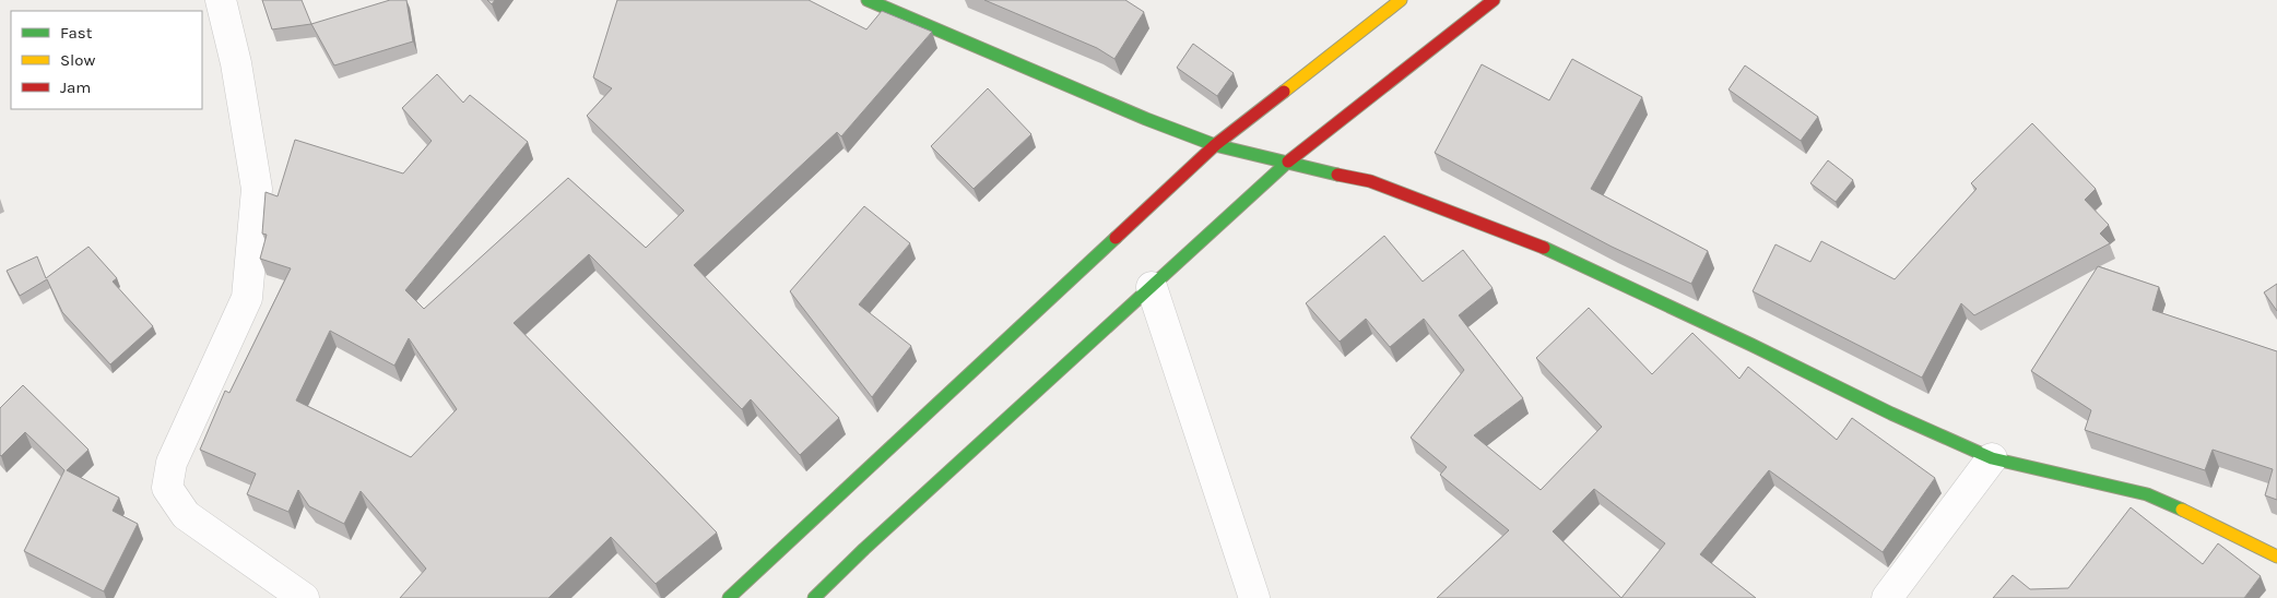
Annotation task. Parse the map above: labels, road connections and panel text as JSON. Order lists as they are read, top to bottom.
{
  "legend": ["Fast", "Slow", "Jam"]
}
